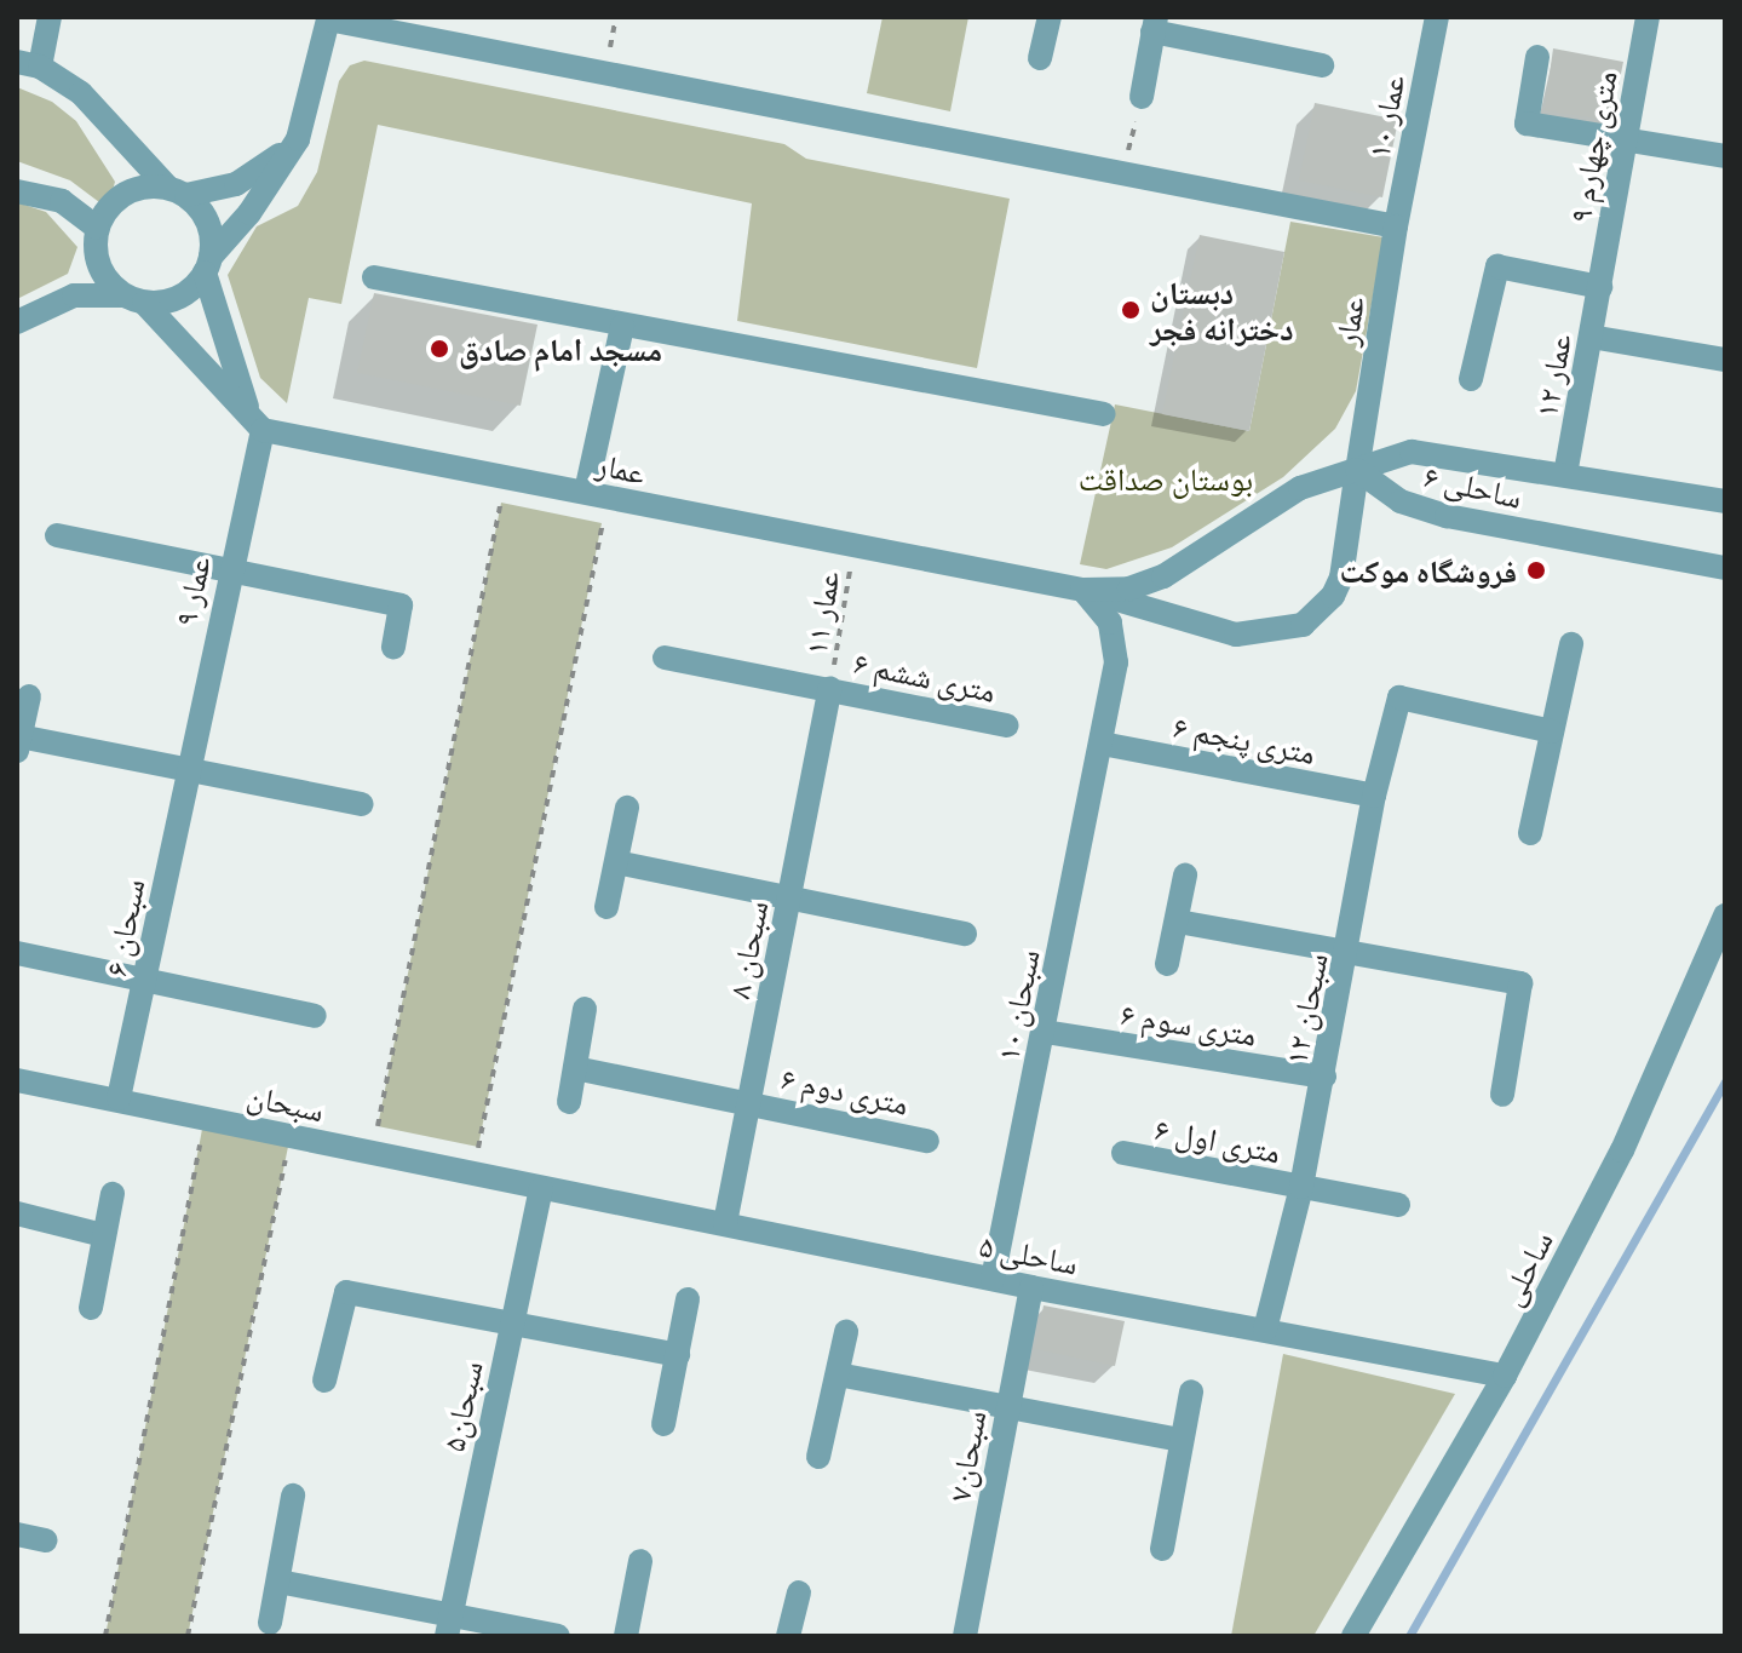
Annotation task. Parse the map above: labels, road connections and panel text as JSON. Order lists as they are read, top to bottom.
{
  "streets": {
    "street": [
      "عمار ۱۰",
      "۹ متری چهارم",
      "عمار",
      "عمار ۱۲",
      "ساحلی ۶",
      "عمار ۹",
      "۶ متری ششم",
      "۶ متری پنجم",
      "سبحان ۶",
      "سبحان ۸",
      "سبحان ۱۰",
      "سبحان ۱۲",
      "۶ متری سوم",
      "۶ متری دوم",
      "سبحان",
      "۶ متری اول",
      "ساحلی ۵",
      "ساحلی",
      "سبحان۵",
      "سبحان۷"
    ],
    "path": ["عمار ۱۱"]
  },
  "crossings": [
    ["عمار ۱۰", "عمار"],
    ["۹ متری چهارم", "عمار ۱۲"],
    ["عمار", "ساحلی ۶"],
    ["عمار", "عمار ۹"],
    ["عمار", "عمار ۱۱"],
    ["عمار", "سبحان ۱۰"],
    ["عمار ۱۲", "ساحلی ۶"],
    ["عمار ۹", "سبحان ۶"],
    ["عمار ۱۱", "۶ متری ششم"],
    ["عمار ۱۱", "سبحان ۸"],
    ["۶ متری ششم", "سبحان ۸"],
    ["۶ متری پنجم", "سبحان ۱۰"],
    ["۶ متری پنجم", "سبحان ۱۲"],
    ["سبحان ۶", "سبحان"],
    ["سبحان ۸", "۶ متری دوم"],
    ["سبحان ۸", "ساحلی ۵"],
    ["سبحان ۱۰", "۶ متری سوم"],
    ["سبحان ۱۰", "ساحلی ۵"],
    ["سبحان ۱۲", "۶ متری سوم"],
    ["سبحان ۱۲", "۶ متری اول"],
    ["سبحان ۱۲", "ساحلی ۵"],
    ["سبحان", "ساحلی ۵"],
    ["سبحان", "سبحان۵"],
    ["ساحلی ۵", "ساحلی"],
    ["ساحلی ۵", "سبحان۵"],
    ["ساحلی ۵", "سبحان۷"]
  ],
  "parks": ["بوستان صداقت"],
  "places": ["دبستان دخترانه فجر", "مسجد امام صادق", "فروشگاه موکت"]
}
